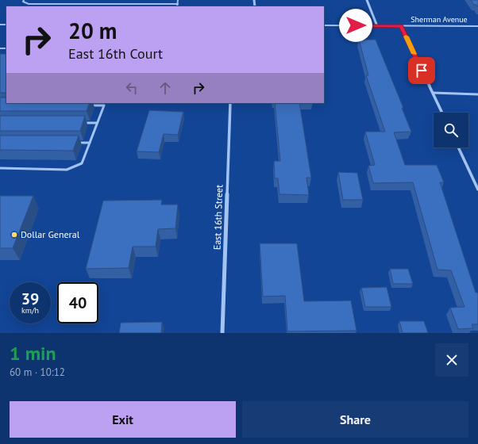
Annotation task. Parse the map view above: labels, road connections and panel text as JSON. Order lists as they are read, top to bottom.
{
  "streets": {
    "street": ["Sherman Avenue", "East 16th Street"]
  },
  "places": ["Dollar General"],
  "page": {
    "turn": ["20 m", "East 16th Court"],
    "speed": "39 km/h",
    "limit": "40",
    "heading": ["1 min", "60 m · 10:12"],
    "buttons": ["Exit", "Share"]
  }
}
